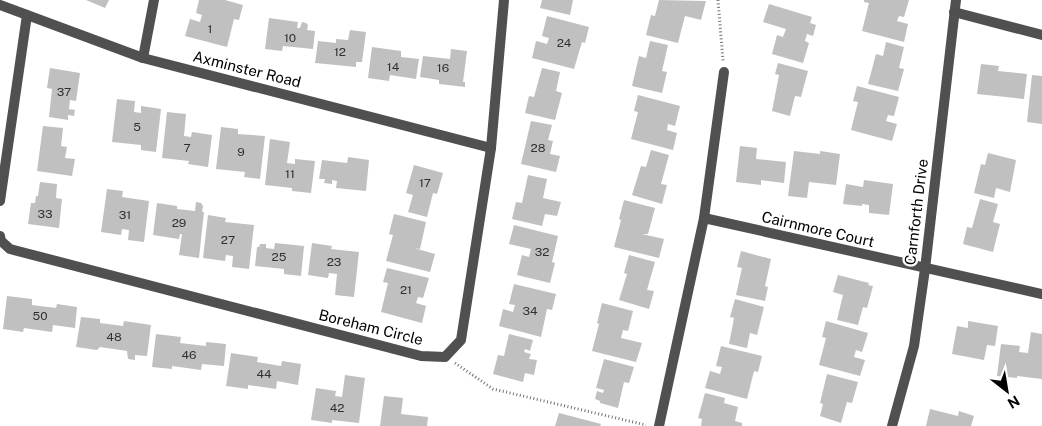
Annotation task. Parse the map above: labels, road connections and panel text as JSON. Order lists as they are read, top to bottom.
{
  "streets": {
    "street": [
      "Axminster Road",
      "Carnforth Drive",
      "Cairnmore Court",
      "Boreham Circle"
    ]
  },
  "crossings": [
    ["Carnforth Drive", "Cairnmore Court"]
  ],
  "house_numbers": [
    "1",
    "10",
    "24",
    "12",
    "14",
    "16",
    "37",
    "5",
    "7",
    "28",
    "9",
    "11",
    "17",
    "33",
    "31",
    "29",
    "27",
    "32",
    "25",
    "23",
    "21",
    "34",
    "50",
    "48",
    "46",
    "44",
    "42"
  ],
  "north": "bottom right"
}
